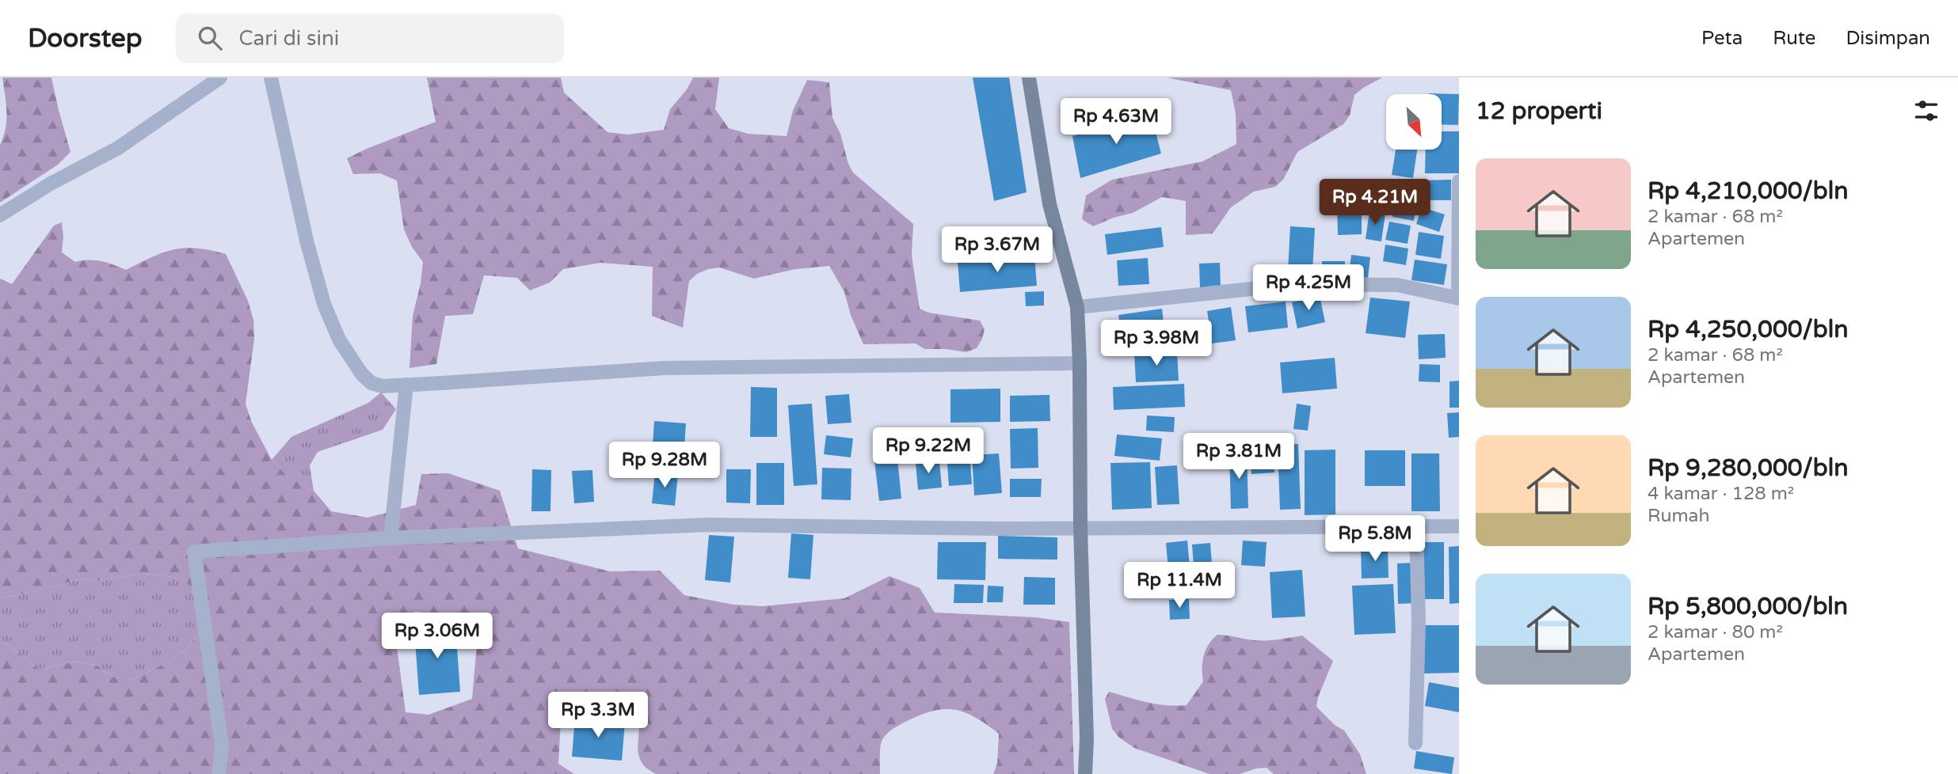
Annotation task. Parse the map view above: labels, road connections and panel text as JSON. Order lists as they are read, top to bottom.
{
  "north": "bottom right",
  "page": {
    "header": "Doorstep",
    "search": "Cari di sini",
    "nav": ["Peta", "Rute", "Disimpan"],
    "heading": "12 properti",
    "price": [
      "Rp 4.63M",
      "Rp 4.21M",
      "Rp 3.67M",
      "Rp 4.25M",
      "Rp 3.98M",
      "Rp 9.22M",
      "Rp 3.81M",
      "Rp 9.28M",
      "Rp 5.8M",
      "Rp 11.4M",
      "Rp 3.06M",
      "Rp 3.3M"
    ],
    "list": [
      {
        "name": "Rp 4,210,000/bln",
        "note": "2 kamar · 68 m² · Apartemen"
      },
      {
        "name": "Rp 4,250,000/bln",
        "note": "2 kamar · 68 m² · Apartemen"
      },
      {
        "name": "Rp 9,280,000/bln",
        "note": "4 kamar · 128 m² · Rumah"
      },
      {
        "name": "Rp 5,800,000/bln",
        "note": "2 kamar · 80 m² · Apartemen"
      }
    ]
  }
}
